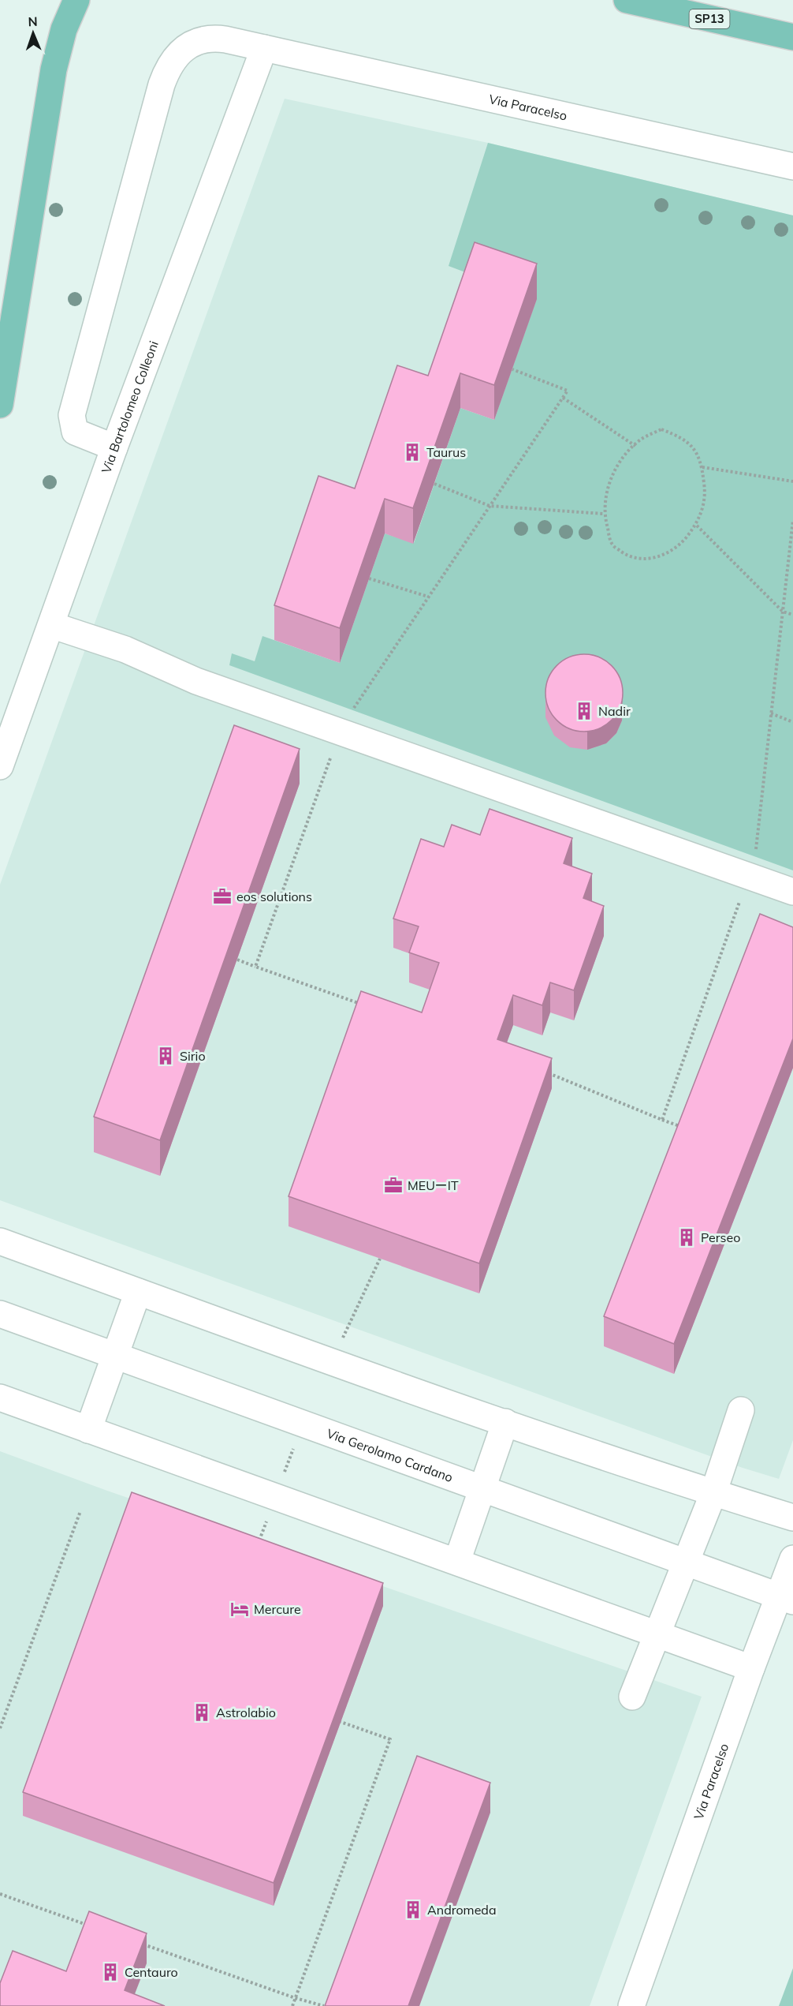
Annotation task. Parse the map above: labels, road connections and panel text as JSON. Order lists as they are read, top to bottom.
{
  "streets": {
    "main road": ["SP13"],
    "street": ["Via Paracelso", "Via Bartolomeo Colleoni", "Via Gerolamo Cardano"]
  },
  "crossings": [
    ["Via Paracelso", "Via Bartolomeo Colleoni"],
    ["Via Paracelso", "Via Gerolamo Cardano"]
  ],
  "places": {
    "building": [
      "Taurus",
      "Nadir",
      "Sirio",
      "Perseo",
      "Astrolabio",
      "Andromeda",
      "Centauro"
    ],
    "office": ["eos solutions", "MEUーIT"],
    "hotel": ["Mercure"]
  },
  "north": "top"
}
